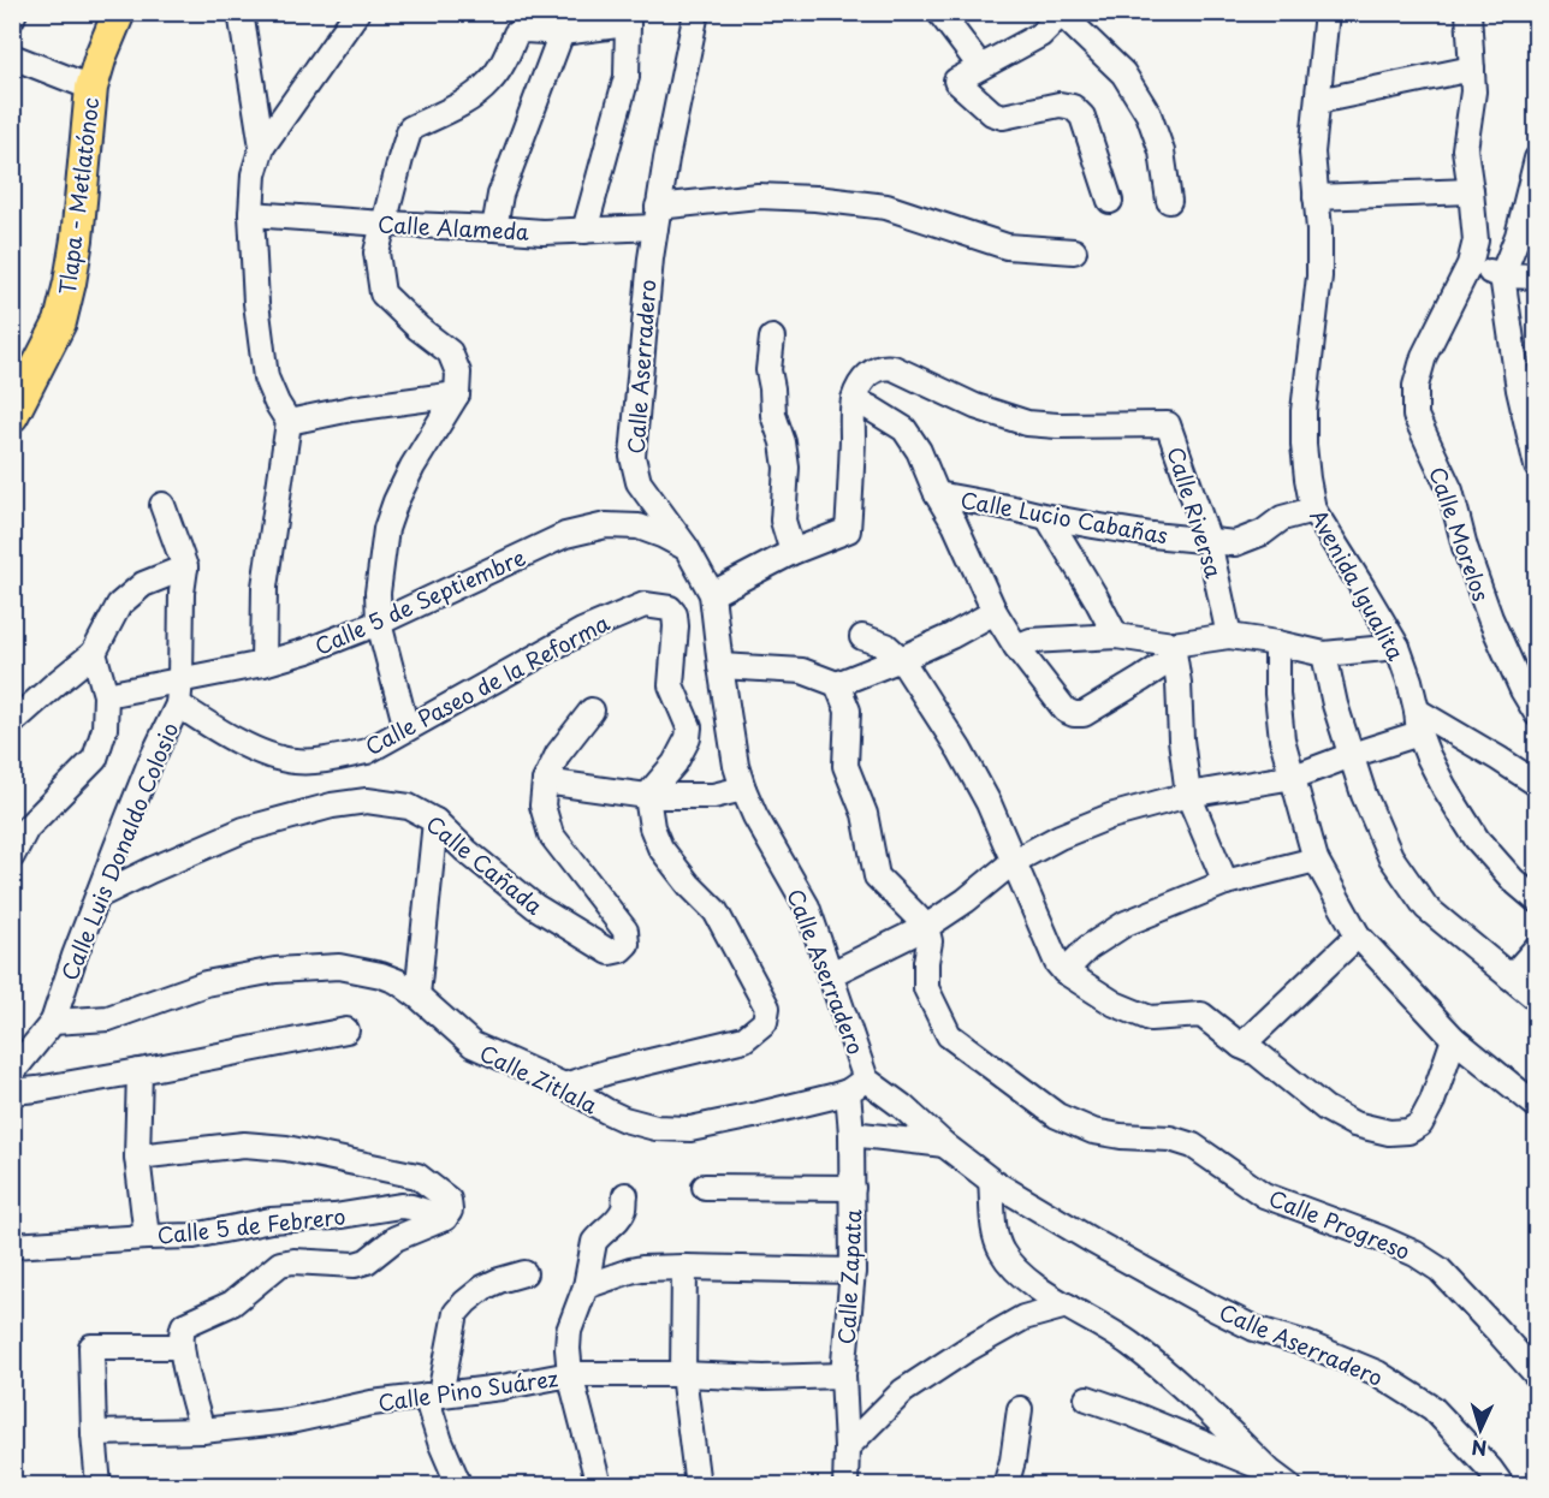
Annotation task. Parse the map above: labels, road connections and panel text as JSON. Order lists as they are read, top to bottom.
{
  "streets": {
    "main road": ["Tlapa - Metlatónoc"],
    "street": [
      "Calle Alameda",
      "Calle Aserradero",
      "Calle Riversa",
      "Calle Lucio Cabañas",
      "Calle Morelos",
      "Avenida Igualita",
      "Calle 5 de Septiembre",
      "Calle Paseo de la Reforma",
      "Calle Luis Donaldo Colosio",
      "Calle Cañada",
      "Calle Zitlala",
      "Calle Progreso",
      "Calle 5 de Febrero",
      "Calle Zapata",
      "Calle Pino Suárez"
    ]
  },
  "crossings": [
    ["Calle Alameda", "Calle Aserradero"],
    ["Calle Aserradero", "Calle 5 de Septiembre"],
    ["Calle Aserradero", "Calle Zitlala"],
    ["Calle Aserradero", "Calle Zapata"],
    ["Calle Riversa", "Calle Lucio Cabañas"],
    ["Calle Lucio Cabañas", "Avenida Igualita"],
    ["Calle 5 de Septiembre", "Calle Paseo de la Reforma"],
    ["Calle 5 de Septiembre", "Calle Luis Donaldo Colosio"],
    ["Calle Paseo de la Reforma", "Calle Luis Donaldo Colosio"],
    ["Calle Luis Donaldo Colosio", "Calle Cañada"],
    ["Calle Luis Donaldo Colosio", "Calle Zitlala"],
    ["Calle Zitlala", "Calle Zapata"],
    ["Calle Zapata", "Calle Pino Suárez"]
  ],
  "north": "bottom"
}
